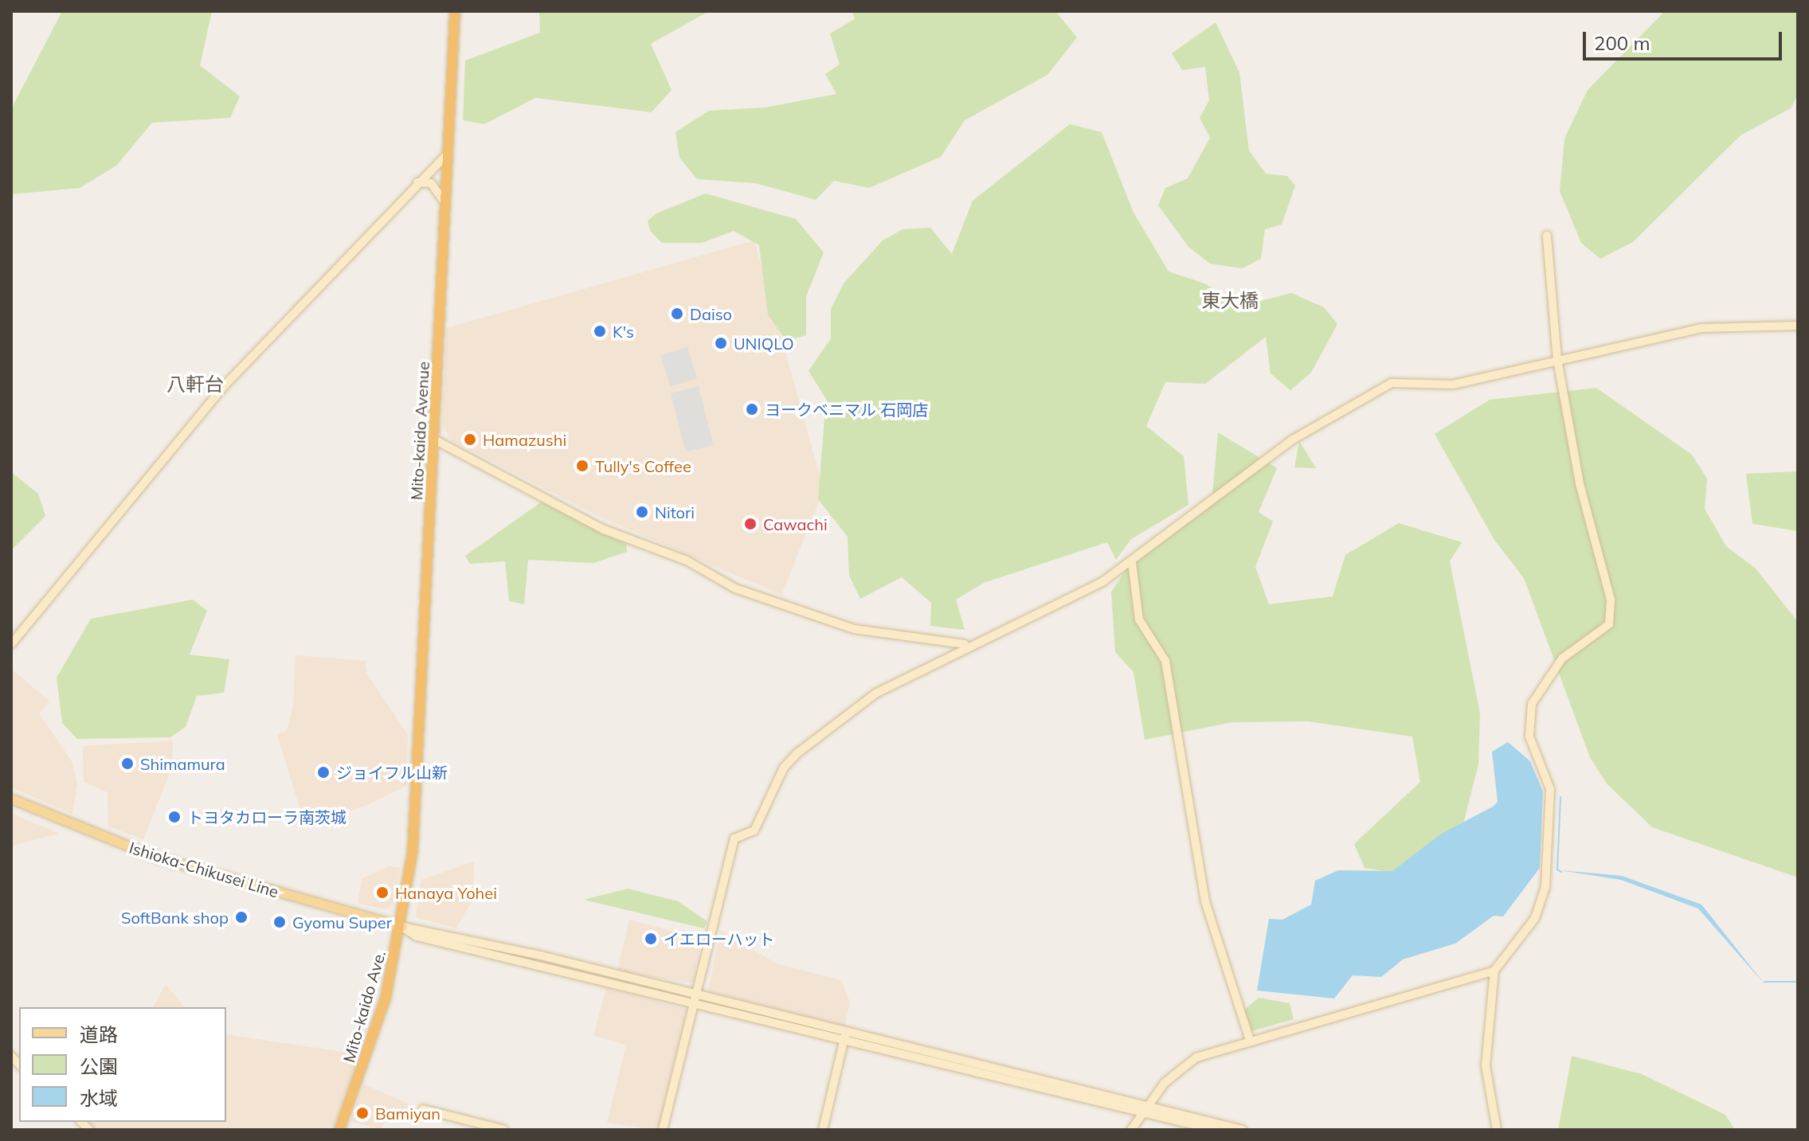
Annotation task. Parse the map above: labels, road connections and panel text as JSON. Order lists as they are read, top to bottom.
{
  "streets": {
    "highway": ["Mito-kaido Avenue", "Mito-kaido Ave."],
    "main road": ["Ishioka-Chikusei Line"]
  },
  "crossings": [
    ["Mito-kaido Avenue", "Mito-kaido Ave."],
    ["Ishioka-Chikusei Line", "Mito-kaido Ave."]
  ],
  "districts": ["東大橋", "八軒台"],
  "places": [
    "Daiso",
    "K's",
    "UNIQLO",
    "ヨークベニマル 石岡店",
    "Hamazushi",
    "Tully's Coffee",
    "Nitori",
    "Cawachi",
    "Shimamura",
    "ジョイフル山新",
    "トヨタカローラ南茨城",
    "Hanaya Yohei",
    "SoftBank shop",
    "Gyomu Super",
    "イエローハット",
    "Bamiyan"
  ],
  "legend": ["道路", "公園", "水域"],
  "scale_bar": "200 m"
}
